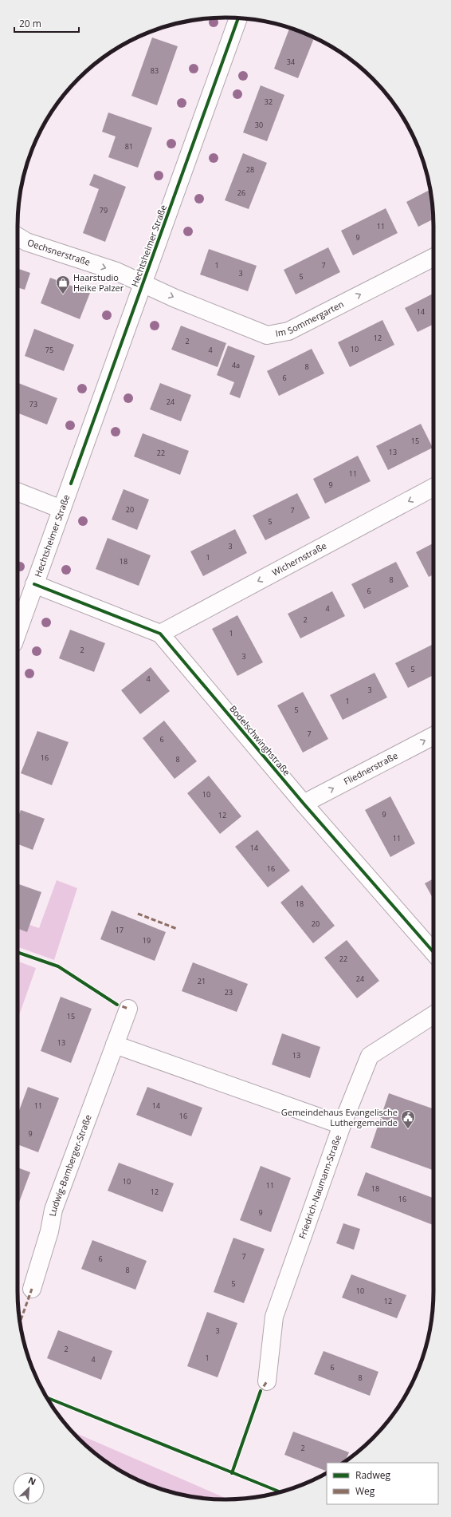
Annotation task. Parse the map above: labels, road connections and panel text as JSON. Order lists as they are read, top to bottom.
{
  "streets": {
    "street": [
      "Hechtsheimer Straße",
      "Oechsnerstraße",
      "Im Sommergarten",
      "Wichernstraße",
      "Bodelschwinghstraße",
      "Fliednerstraße",
      "Ludwig-Bamberger-Straße",
      "Friedrich-Naumann-Straße"
    ]
  },
  "crossings": [
    ["Hechtsheimer Straße", "Oechsnerstraße"],
    ["Hechtsheimer Straße", "Im Sommergarten"],
    ["Hechtsheimer Straße", "Bodelschwinghstraße"],
    ["Oechsnerstraße", "Im Sommergarten"],
    ["Wichernstraße", "Bodelschwinghstraße"],
    ["Bodelschwinghstraße", "Fliednerstraße"]
  ],
  "one_way": [
    "Oechsnerstraße",
    "Im Sommergarten",
    "Wichernstraße",
    "Fliednerstraße"
  ],
  "places": {
    "shop": ["Haarstudio Heike Palzer"],
    "public building": ["Gemeindehaus Evangelische Luthergemeinde"]
  },
  "house_numbers": [
    "34",
    "83",
    "32",
    "30",
    "81",
    "28",
    "26",
    "79",
    "11",
    "9",
    "1",
    "7",
    "3",
    "5",
    "14",
    "12",
    "2",
    "10",
    "75",
    "4",
    "4a",
    "8",
    "6",
    "24",
    "73",
    "15",
    "13",
    "22",
    "11",
    "9",
    "20",
    "7",
    "5",
    "3",
    "1",
    "18",
    "8",
    "6",
    "4",
    "2",
    "1",
    "2",
    "3",
    "5",
    "4",
    "3",
    "1",
    "5",
    "7",
    "6",
    "16",
    "8",
    "10",
    "9",
    "12",
    "11",
    "14",
    "16",
    "18",
    "20",
    "17",
    "19",
    "22",
    "24",
    "21",
    "23",
    "15",
    "13",
    "13",
    "11",
    "14",
    "16",
    "9",
    "10",
    "11",
    "18",
    "12",
    "16",
    "9",
    "7",
    "6",
    "8",
    "5",
    "10",
    "12",
    "3",
    "2",
    "1",
    "4",
    "6",
    "8",
    "2"
  ],
  "legend": ["Radweg", "Weg"],
  "scale_bar": "20 m",
  "north": "top right"
}
